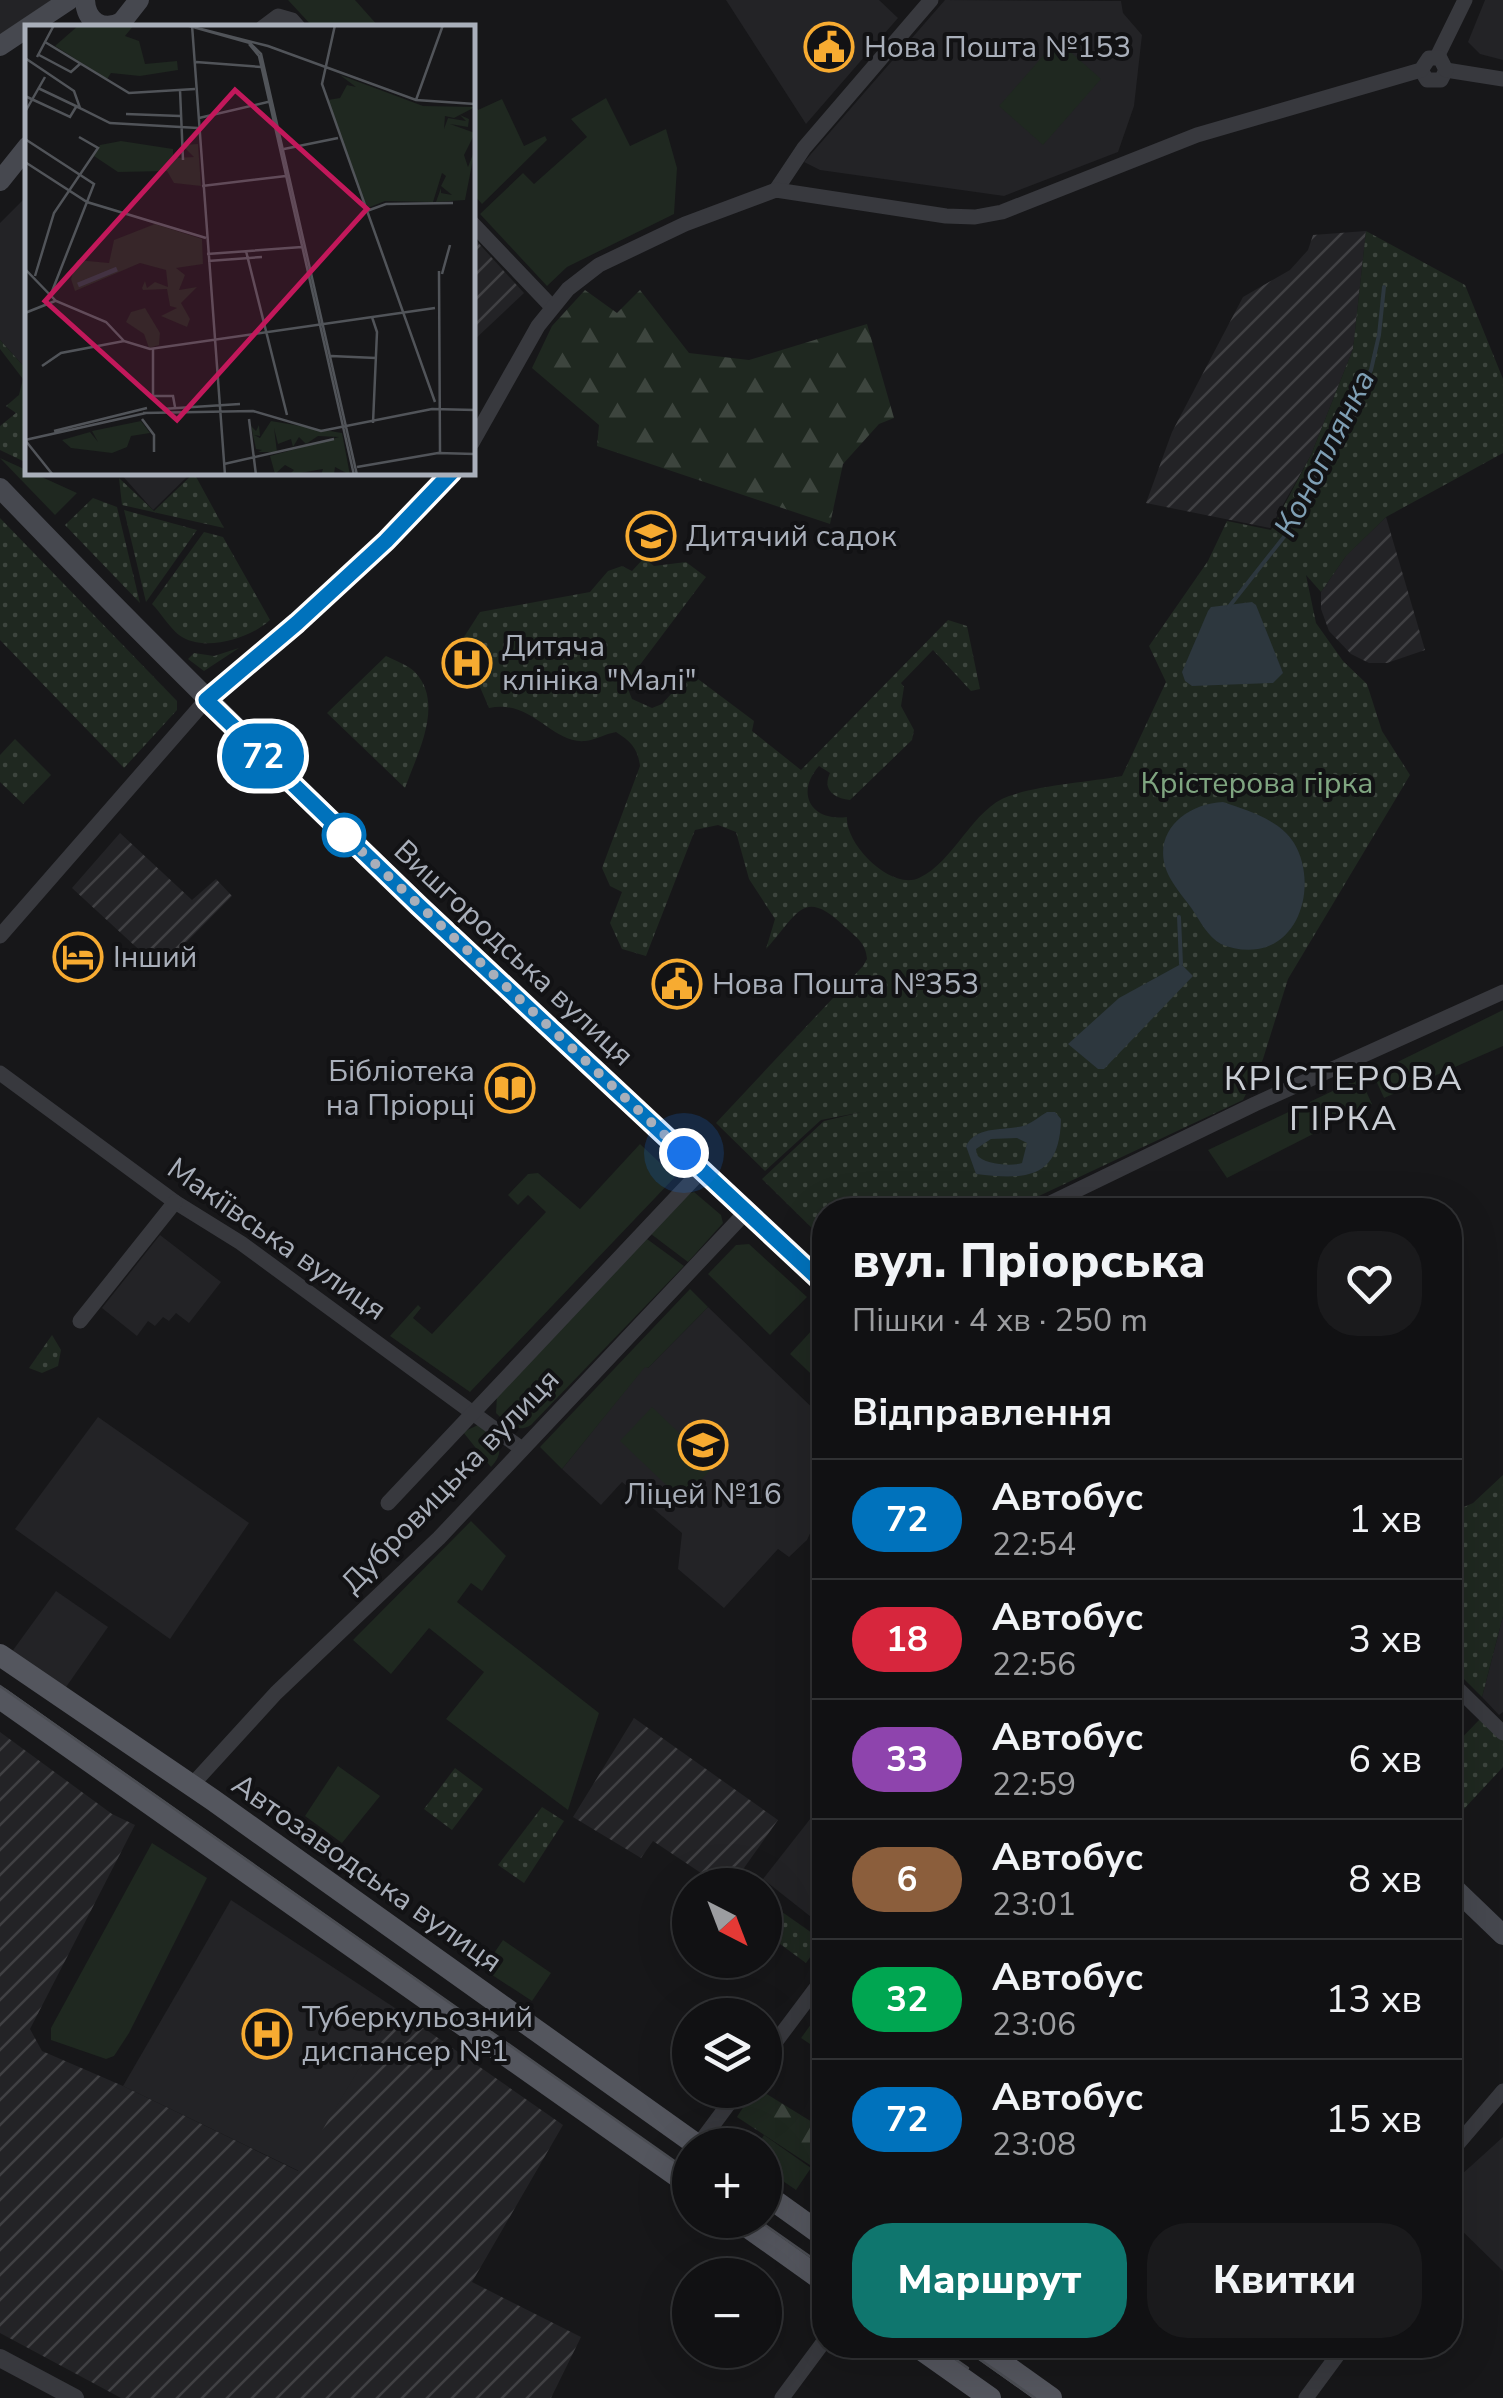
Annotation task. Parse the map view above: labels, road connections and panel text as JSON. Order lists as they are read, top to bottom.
{
  "streets": {
    "main road": ["Вишгородська вулиця", "Автозаводська вулиця"],
    "street": ["Макіївська вулиця", "Дубровицька вулиця"]
  },
  "crossings": [
    ["Вишгородська вулиця", "Дубровицька вулиця"],
    ["Макіївська вулиця", "Дубровицька вулиця"],
    ["Дубровицька вулиця", "Автозаводська вулиця"]
  ],
  "districts": ["КРІСТЕРОВА ГІРКА"],
  "water": ["Коноплянка"],
  "parks": ["Крістерова гірка"],
  "places": {
    "public building": ["Нова Пошта №153", "Нова Пошта №353"],
    "school or university": ["Дитячий садок", "Ліцей №16"],
    "hospital": ["Дитяча клініка \"Малі\"", "Туберкульозний диспансер №1"],
    "hotel": ["Інший"],
    "library": ["Бібліотека на Пріорці"]
  },
  "lines": ["bus line 72"],
  "north": "bottom right",
  "page": {
    "on_map": "72",
    "heading": [
      ["вул. Пріорська", "Пішки · 4 хв · 250 m"],
      "Відправлення"
    ],
    "list": [
      {
        "mark": "72",
        "name": "Автобус",
        "note": "22:54",
        "value": "1 хв"
      },
      {
        "mark": "18",
        "name": "Автобус",
        "note": "22:56",
        "value": "3 хв"
      },
      {
        "mark": "33",
        "name": "Автобус",
        "note": "22:59",
        "value": "6 хв"
      },
      {
        "mark": "6",
        "name": "Автобус",
        "note": "23:01",
        "value": "8 хв"
      },
      {
        "mark": "32",
        "name": "Автобус",
        "note": "23:06",
        "value": "13 хв"
      },
      {
        "mark": "72",
        "name": "Автобус",
        "note": "23:08",
        "value": "15 хв"
      }
    ],
    "map_buttons": ["+", "−"],
    "buttons": ["Маршрут", "Квитки"]
  }
}
